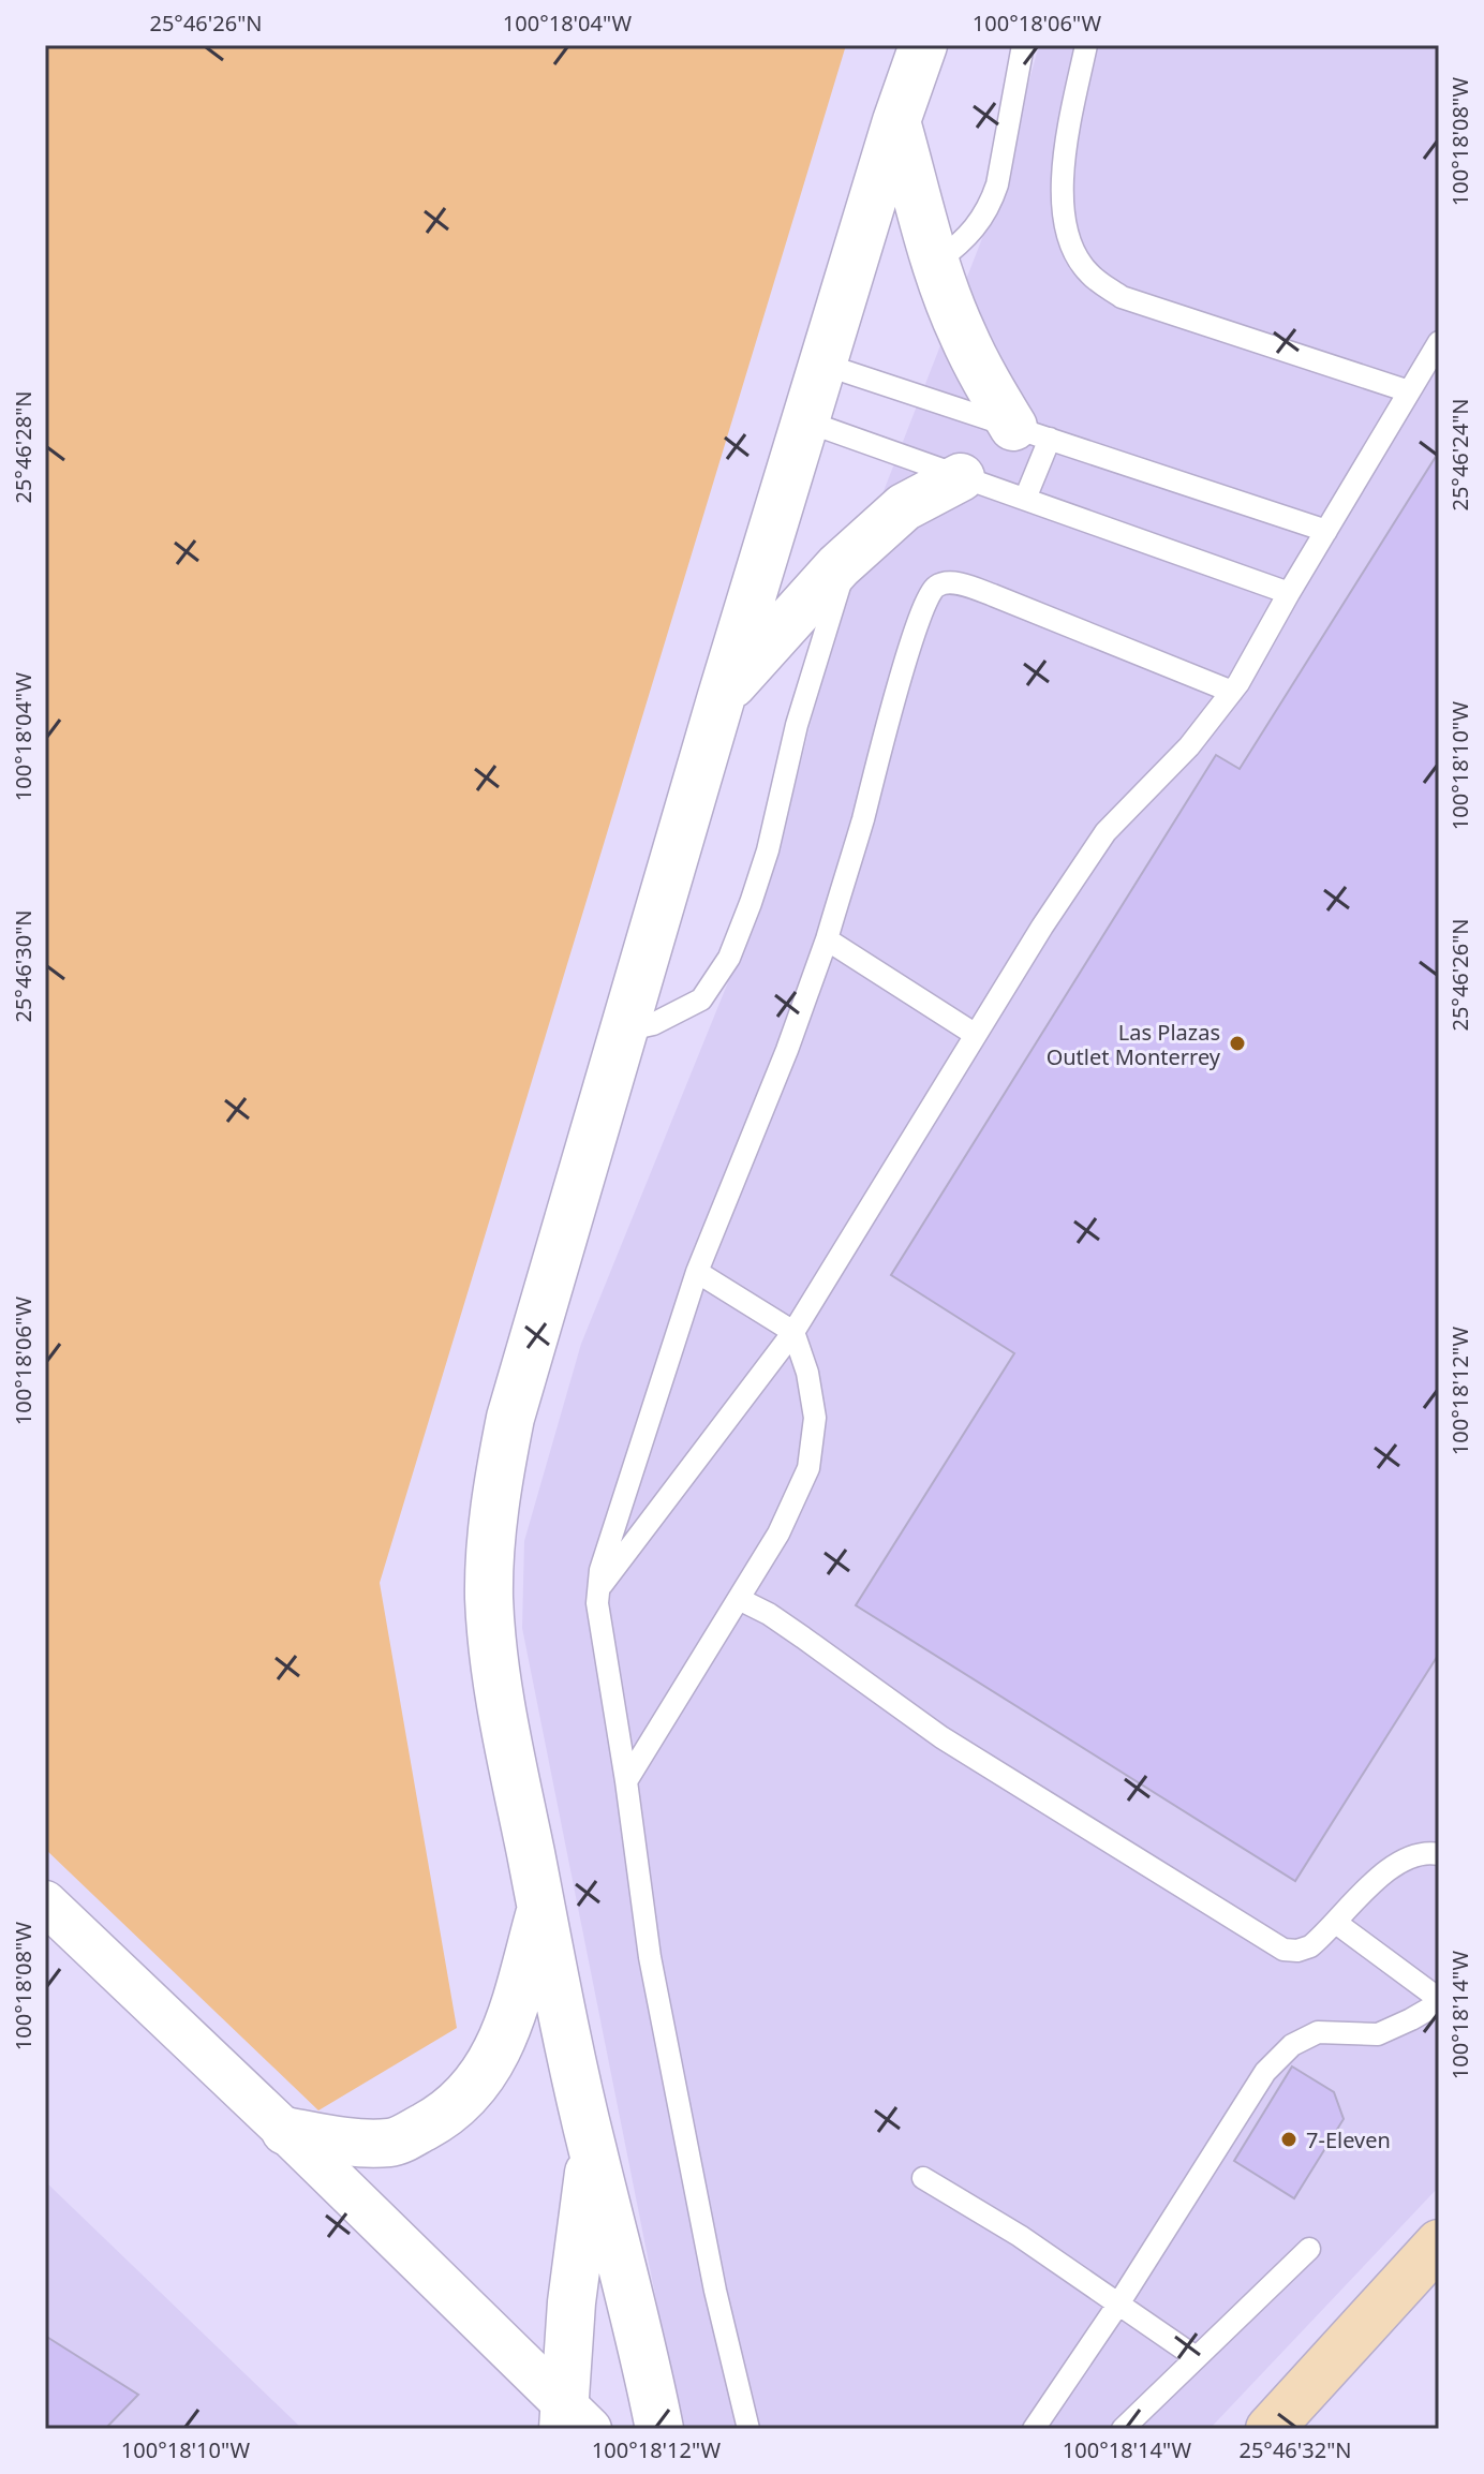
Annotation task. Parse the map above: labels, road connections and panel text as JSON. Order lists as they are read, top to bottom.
{
  "places": ["Las Plazas Outlet Monterrey", "7-Eleven"],
  "coordinates": [
    "25°46'26\"N",
    "100°18'04\"W",
    "100°18'06\"W",
    "100°18'08\"W",
    "25°46'28\"N",
    "25°46'24\"N",
    "100°18'10\"W",
    "25°46'30\"N",
    "100°18'12\"W",
    "100°18'14\"W",
    "25°46'32\"N"
  ]
}
